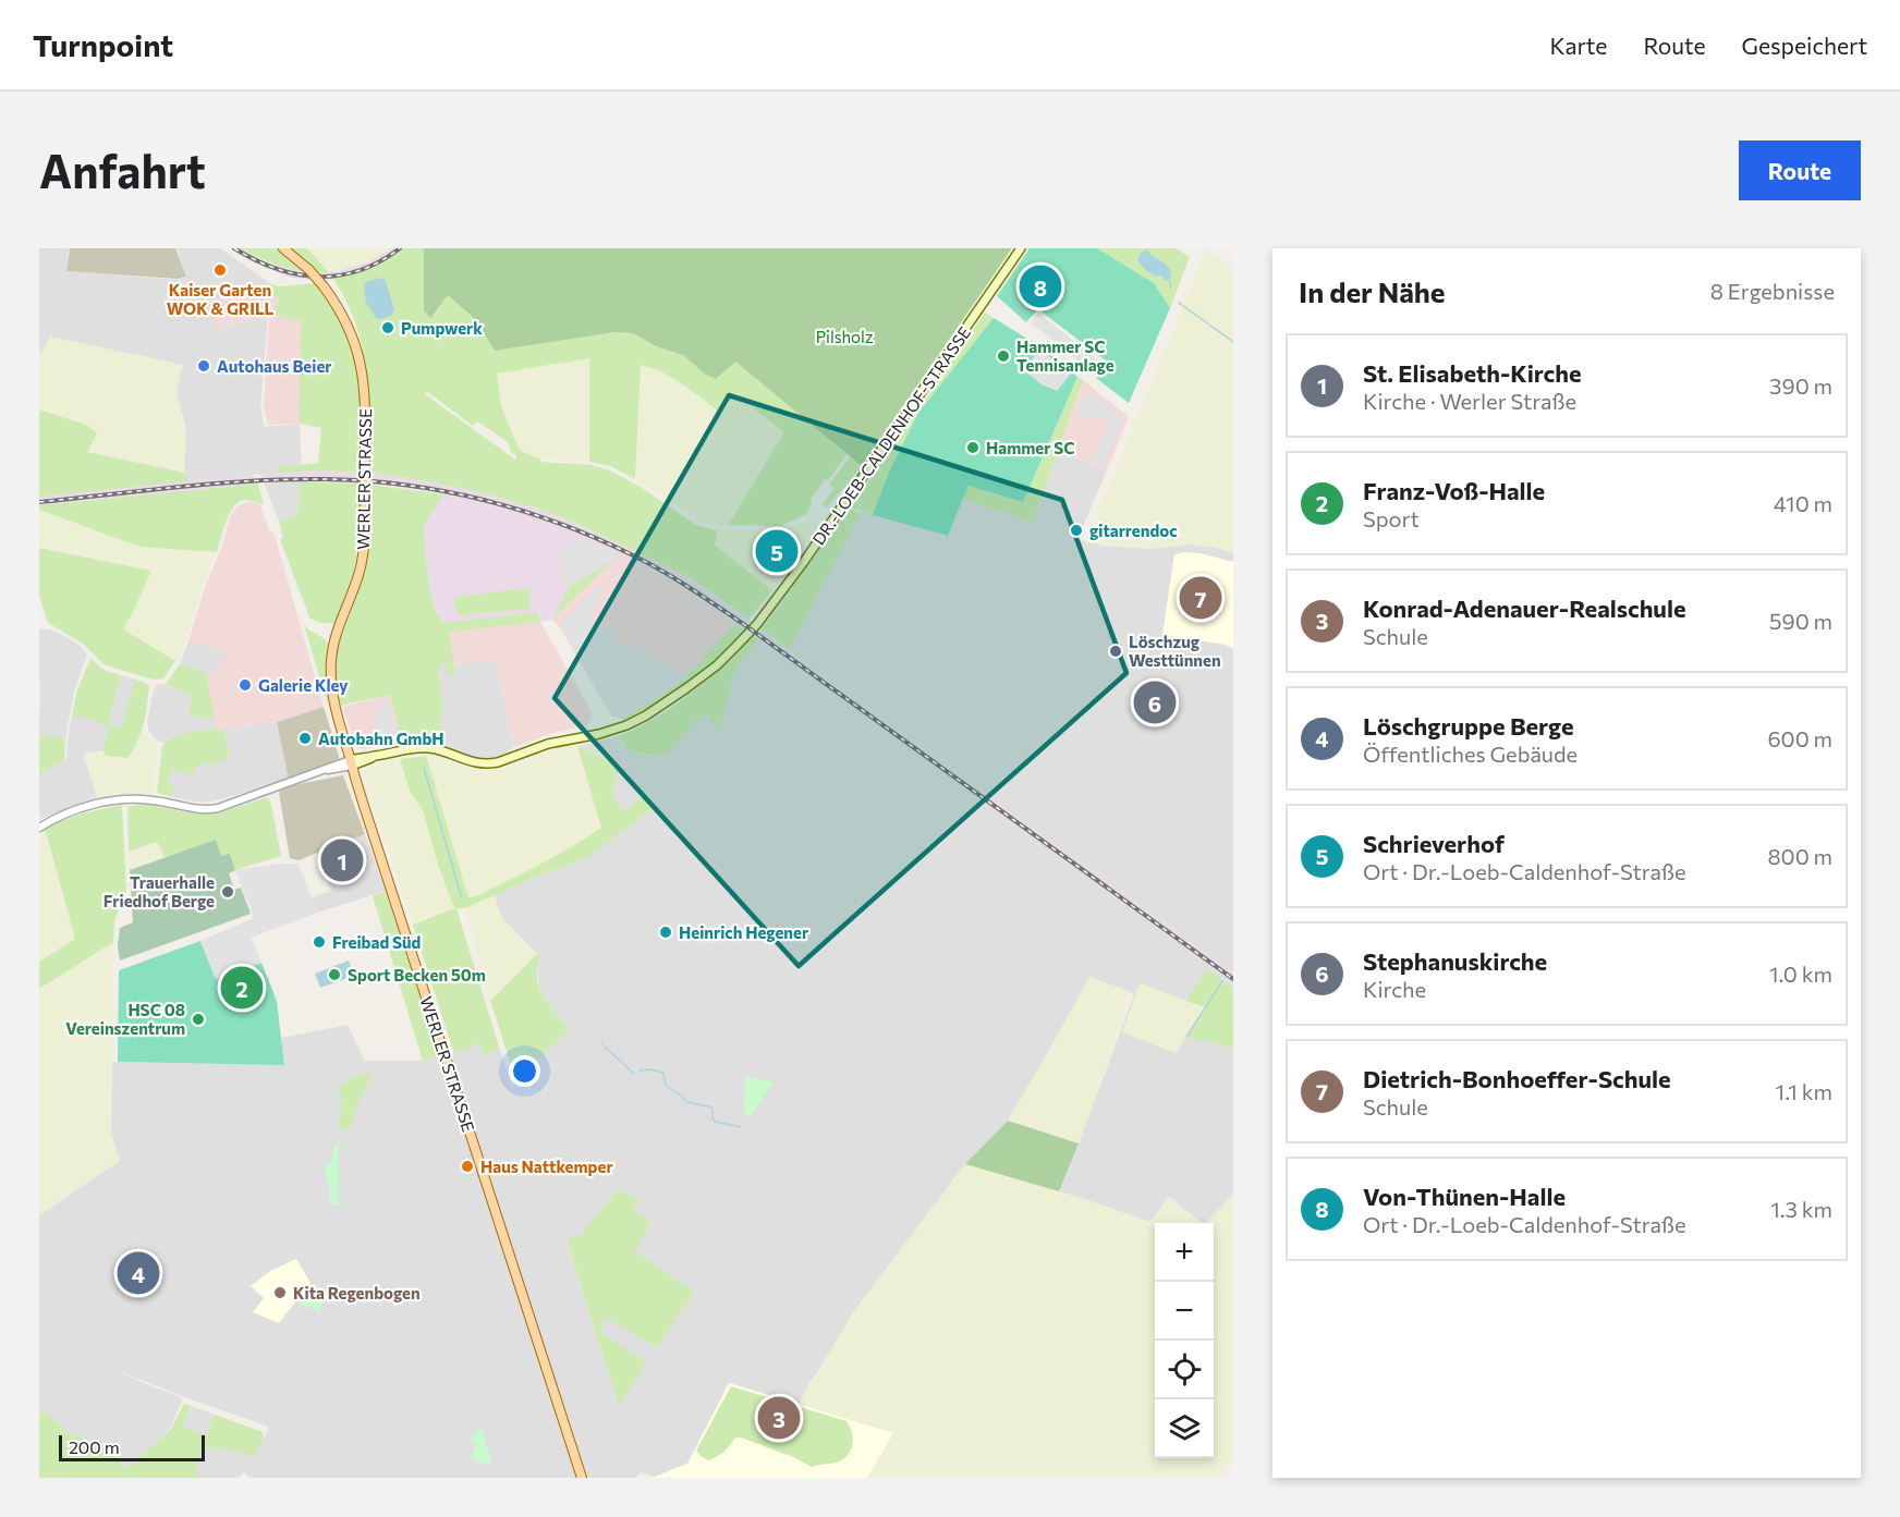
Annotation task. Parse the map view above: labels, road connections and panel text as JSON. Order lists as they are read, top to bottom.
{
  "streets": {
    "main road": ["DR.-LOEB-CALDENHOF-STRASSE", "WERLER STRASSE"]
  },
  "crossings": [
    ["DR.-LOEB-CALDENHOF-STRASSE", "WERLER STRASSE"]
  ],
  "parks": ["Pilsholz"],
  "places": [
    "Kaiser Garten WOK & GRILL",
    "Pumpwerk",
    "Hammer SC Tennisanlage",
    "Autohaus Beier",
    "Hammer SC",
    "gitarrendoc",
    "Löschzug Westtünnen",
    "Galerie Kley",
    "Autobahn GmbH",
    "Trauerhalle Friedhof Berge",
    "Heinrich Hegener",
    "Freibad Süd",
    "Sport Becken 50m",
    "HSC 08 Vereinszentrum",
    "Haus Nattkemper",
    "Kita Regenbogen"
  ],
  "scale_bar": "200 m",
  "page": {
    "header": "Turnpoint",
    "nav": ["Karte", "Route", "Gespeichert"],
    "buttons": "Route",
    "title": "Anfahrt",
    "heading": ["In der Nähe", "8 Ergebnisse"],
    "pins": [
      "8",
      "5",
      "7",
      "6",
      "1",
      "2",
      "4",
      "3"
    ],
    "list": [
      {
        "mark": "1",
        "name": "St. Elisabeth-Kirche",
        "note": "Kirche · Werler Straße",
        "value": "390 m"
      },
      {
        "mark": "2",
        "name": "Franz-Voß-Halle",
        "note": "Sport",
        "value": "410 m"
      },
      {
        "mark": "3",
        "name": "Konrad-Adenauer-Realschule",
        "note": "Schule",
        "value": "590 m"
      },
      {
        "mark": "4",
        "name": "Löschgruppe Berge",
        "note": "Öffentliches Gebäude",
        "value": "600 m"
      },
      {
        "mark": "5",
        "name": "Schrieverhof",
        "note": "Ort · Dr.-Loeb-Caldenhof-Straße",
        "value": "800 m"
      },
      {
        "mark": "6",
        "name": "Stephanuskirche",
        "note": "Kirche",
        "value": "1.0 km"
      },
      {
        "mark": "7",
        "name": "Dietrich-Bonhoeffer-Schule",
        "note": "Schule",
        "value": "1.1 km"
      },
      {
        "mark": "8",
        "name": "Von-Thünen-Halle",
        "note": "Ort · Dr.-Loeb-Caldenhof-Straße",
        "value": "1.3 km"
      }
    ],
    "map_buttons": ["+", "−"],
    "scale": "200 m"
  }
}
